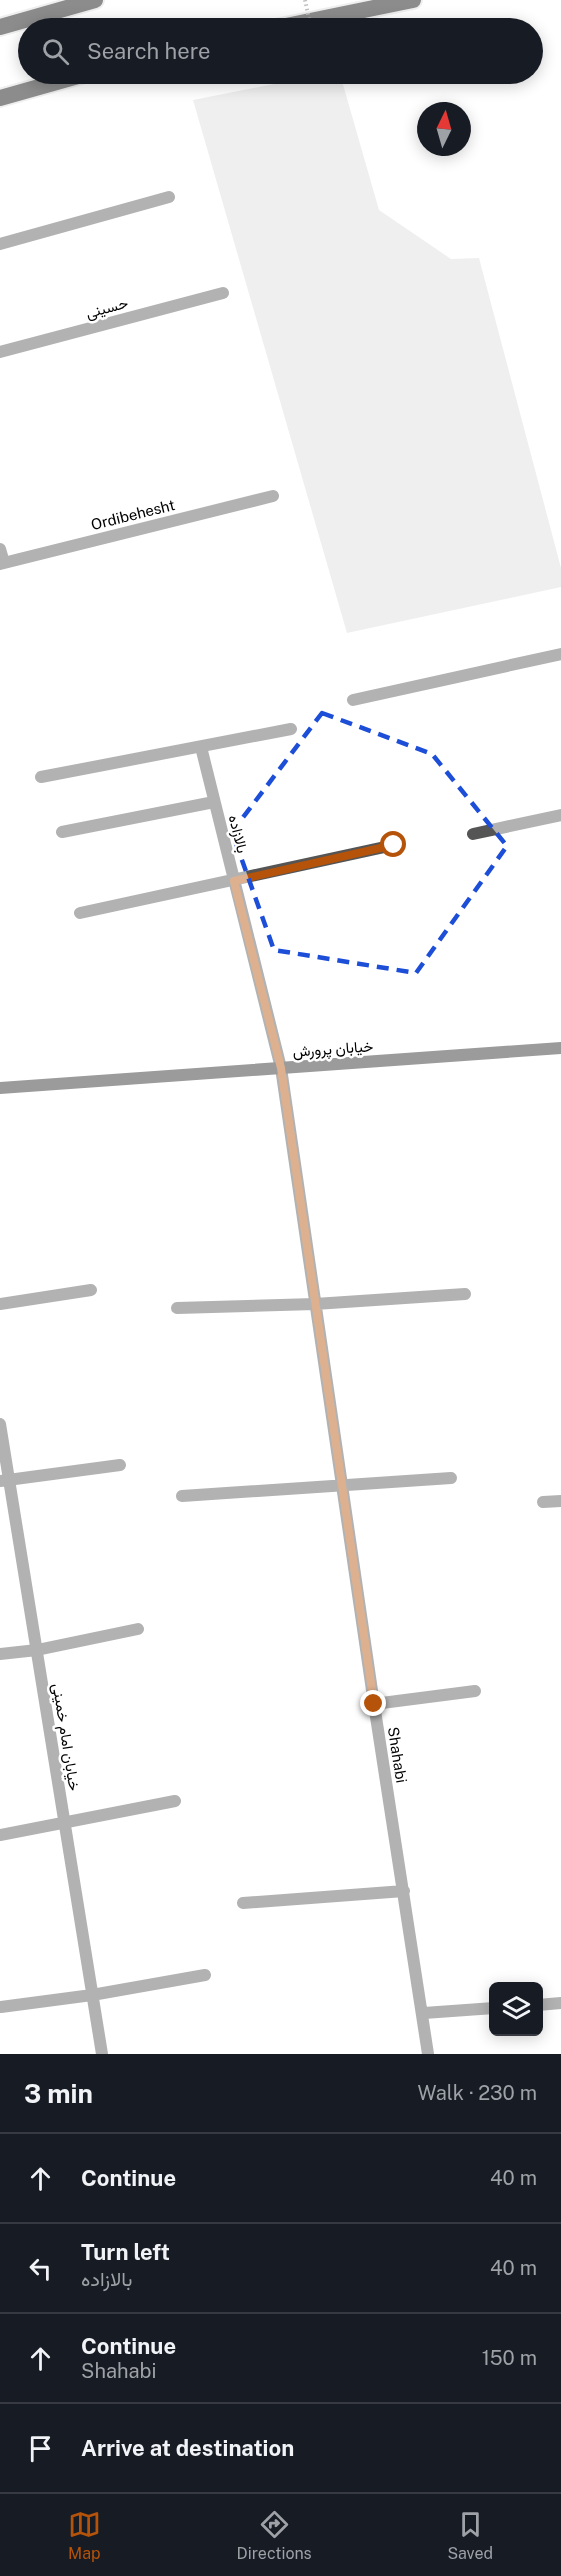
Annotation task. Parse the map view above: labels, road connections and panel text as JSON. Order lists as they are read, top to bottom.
{
  "streets": {
    "main road": ["خیابان پرورش"],
    "street": [
      "حسینی",
      "Ordibehesht",
      "بالازاده",
      "خیابان امام خمینی",
      "Shahabi"
    ]
  },
  "crossings": [
    ["بالازاده", "خیابان پرورش"],
    ["بالازاده", "Shahabi"],
    ["خیابان پرورش", "Shahabi"]
  ],
  "north": "top",
  "page": {
    "search": "Search here",
    "heading": ["3 min", "Walk · 230 m"],
    "list": [
      ["Continue", "40 m"],
      ["Turn left", "بالازاده", "40 m"],
      ["Continue", "Shahabi", "150 m"],
      "Arrive at destination"
    ],
    "nav": ["Map", "Directions", "Saved"]
  }
}
